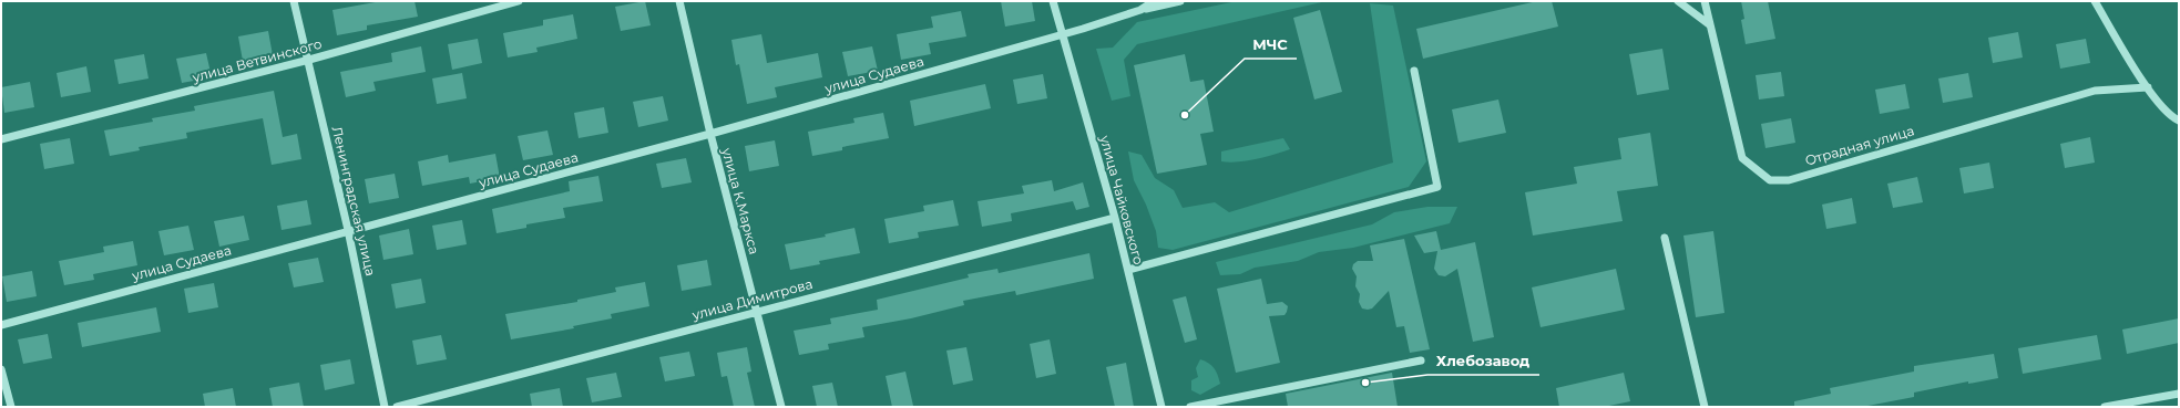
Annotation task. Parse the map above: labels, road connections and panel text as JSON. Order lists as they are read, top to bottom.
{
  "streets": {
    "street": [
      "улица Ветвинского",
      "улица Судаева",
      "Отрадная улица",
      "улица Чайковского",
      "Ленинградская улица",
      "улица К.Маркса",
      "улица Димитрова"
    ]
  },
  "crossings": [
    ["улица Ветвинского", "Ленинградская улица"],
    ["улица Судаева", "улица Чайковского"],
    ["улица Судаева", "Ленинградская улица"],
    ["улица Судаева", "улица К.Маркса"],
    ["улица Чайковского", "улица Димитрова"],
    ["улица К.Маркса", "улица Димитрова"]
  ],
  "places": ["МЧС", "Хлебозавод"]
}
